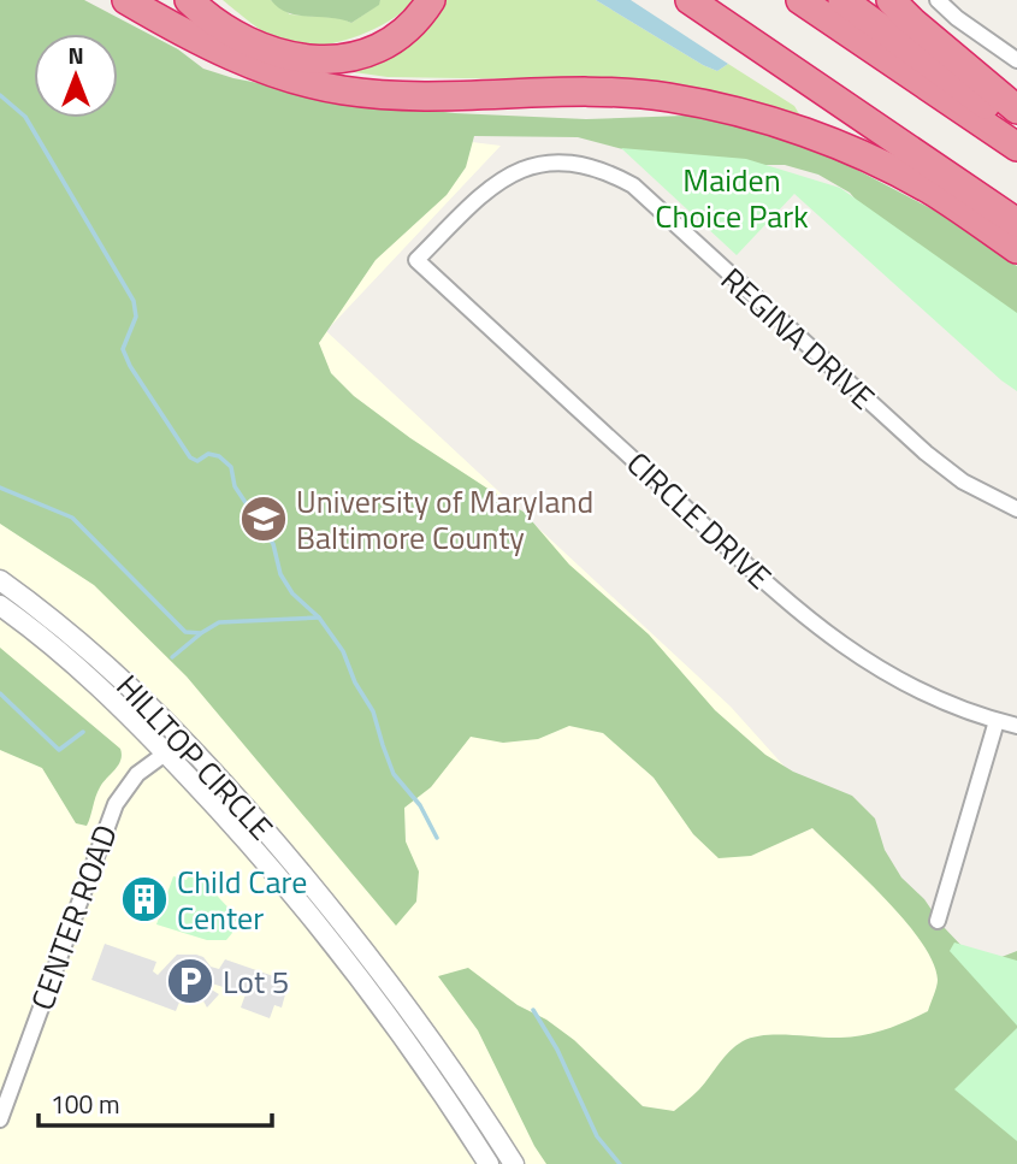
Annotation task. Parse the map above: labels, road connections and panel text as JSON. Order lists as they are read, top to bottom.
{
  "streets": {
    "street": [
      "REGINA DRIVE",
      "CIRCLE DRIVE",
      "HILLTOP CIRCLE",
      "CENTER ROAD"
    ]
  },
  "crossings": [
    ["REGINA DRIVE", "CIRCLE DRIVE"],
    ["HILLTOP CIRCLE", "CENTER ROAD"]
  ],
  "parks": ["Maiden Choice Park"],
  "places": {
    "school or university": ["University of Maryland Baltimore County"],
    "building": ["Child Care Center"],
    "parking": ["Lot 5"]
  },
  "scale_bar": "100 m",
  "north": "top"
}
